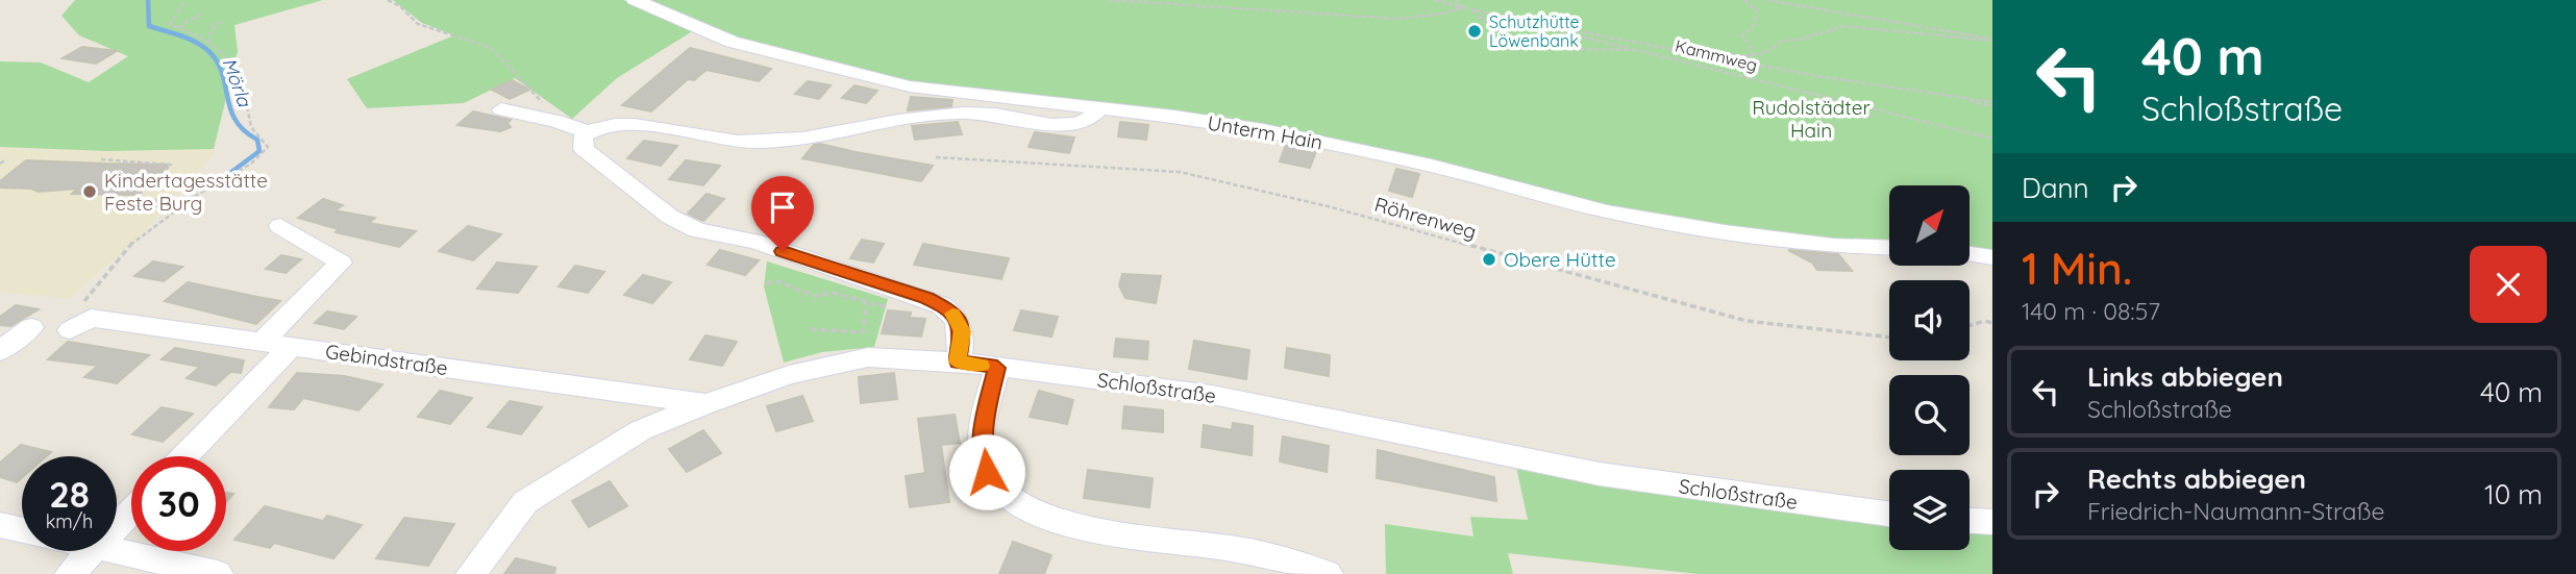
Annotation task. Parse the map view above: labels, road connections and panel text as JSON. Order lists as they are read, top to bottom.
{
  "streets": {
    "street": ["Unterm Hain", "Gebindstraße", "Schloßstraße"],
    "path": ["Kammweg", "Röhrenweg"]
  },
  "crossings": [
    ["Gebindstraße", "Schloßstraße"]
  ],
  "water": ["Mörla"],
  "parks": ["Rudolstädter Hain"],
  "places": ["Schutzhütte Löwenbank", "Kindertagesstätte Feste Burg", "Obere Hütte"],
  "north": "top right",
  "page": {
    "turn": ["40 m", "Schloßstraße"],
    "then": "Dann",
    "heading": ["1 Min.", "140 m · 08:57"],
    "list": [
      {
        "name": "Links abbiegen",
        "note": "Schloßstraße",
        "value": "40 m"
      },
      {
        "name": "Rechts abbiegen",
        "note": "Friedrich-Naumann-Straße",
        "value": "10 m"
      }
    ],
    "speed": "28 km/h",
    "limit": "30"
  }
}
